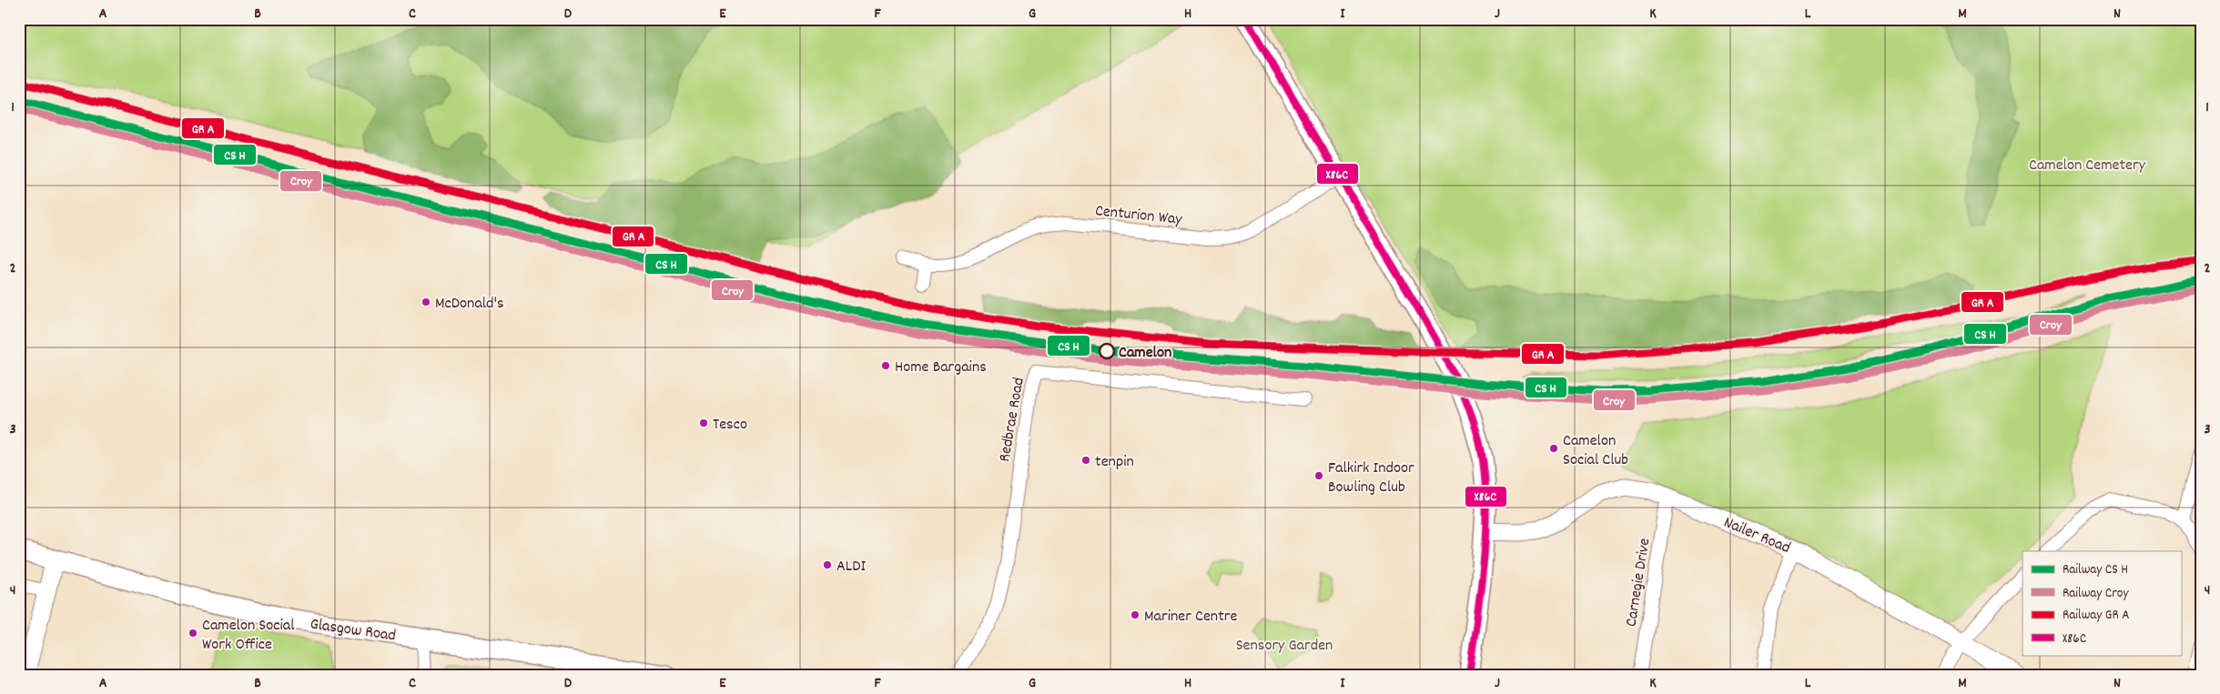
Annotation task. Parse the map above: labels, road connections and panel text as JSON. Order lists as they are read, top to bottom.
{
  "streets": {
    "main road": ["Glasgow Road"],
    "street": [
      "Centurion Way",
      "Redbrae Road",
      "Nailer Road",
      "Carnegie Drive"
    ]
  },
  "crossings": [
    ["Nailer Road", "Carnegie Drive"]
  ],
  "parks": ["Camelon Cemetery", "Sensory Garden"],
  "places": [
    "McDonald's",
    "Camelon",
    "Home Bargains",
    "Tesco",
    "Camelon Social Club",
    "tenpin",
    "Falkirk Indoor Bowling Club",
    "ALDI",
    "Mariner Centre",
    "Camelon Social Work Office"
  ],
  "lines": ["transit line X86C", "rail line Croy"],
  "legend": [
    "Railway CS H",
    "Railway Croy",
    "Railway GR A",
    "X86C"
  ],
  "grid": {
    "columns": [
      "A",
      "B",
      "C",
      "D",
      "E",
      "F",
      "G",
      "H",
      "I",
      "J",
      "K",
      "L",
      "M",
      "N"
    ],
    "rows": [
      "1",
      "2",
      "3",
      "4"
    ]
  }
}
